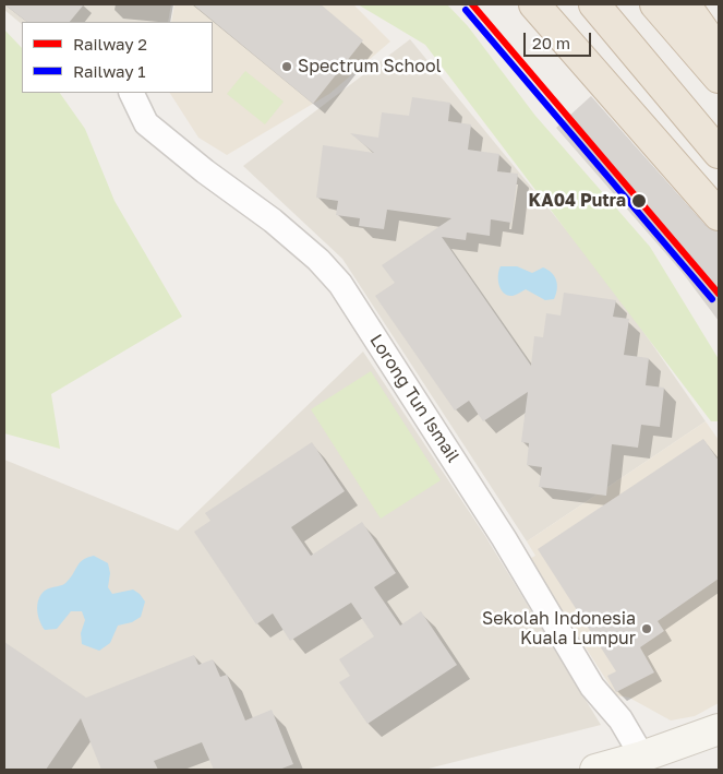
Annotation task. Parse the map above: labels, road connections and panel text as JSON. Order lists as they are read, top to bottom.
{
  "streets": {
    "street": ["Lorong Tun Ismail"]
  },
  "places": ["Spectrum School", "KA04 Putra", "Sekolah Indonesia Kuala Lumpur"],
  "lines": ["rail line 2", "rail line 1"],
  "legend": ["Railway 2", "Railway 1"],
  "scale_bar": "20 m"
}
